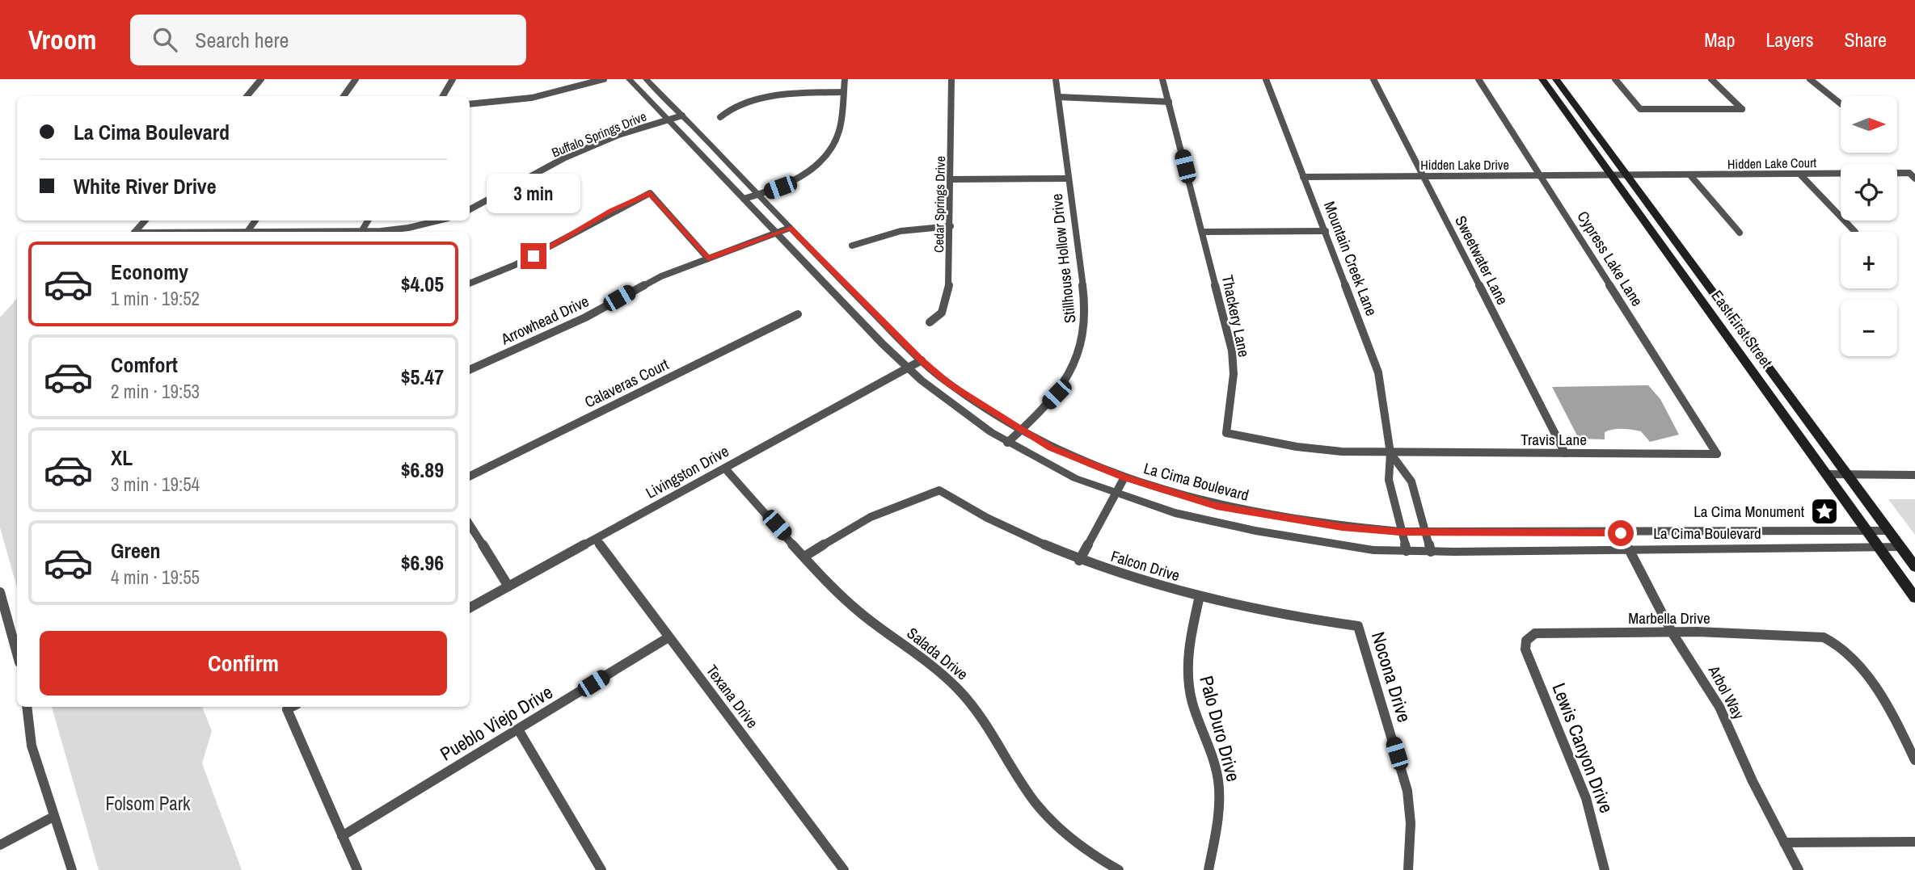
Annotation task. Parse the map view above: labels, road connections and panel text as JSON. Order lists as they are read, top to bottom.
{
  "streets": {
    "main road": ["East First Street"],
    "street": [
      "Buffalo Springs Drive",
      "Hidden Lake Court",
      "Hidden Lake Drive",
      "Cedar Springs Drive",
      "Stillhouse Hollow Drive",
      "Mountain Creek Lane",
      "Cypress Lake Lane",
      "Sweetwater Lane",
      "Thackery Lane",
      "Arrowhead Drive",
      "Calaveras Court",
      "Travis Lane",
      "Livingston Drive",
      "La Cima Boulevard",
      "Falcon Drive",
      "Marbella Drive",
      "Salada Drive",
      "Nocona Drive",
      "Arbol Way",
      "Texana Drive",
      "Pueblo Viejo Drive",
      "Palo Duro Drive",
      "Lewis Canyon Drive"
    ]
  },
  "crossings": [
    ["Buffalo Springs Drive", "La Cima Boulevard"],
    ["Hidden Lake Court", "Hidden Lake Drive"],
    ["Hidden Lake Court", "East First Street"],
    ["Hidden Lake Drive", "Mountain Creek Lane"],
    ["Hidden Lake Drive", "Cypress Lake Lane"],
    ["Hidden Lake Drive", "Sweetwater Lane"],
    ["Hidden Lake Drive", "East First Street"],
    ["Stillhouse Hollow Drive", "La Cima Boulevard"],
    ["Mountain Creek Lane", "Thackery Lane"],
    ["Mountain Creek Lane", "Travis Lane"],
    ["Mountain Creek Lane", "La Cima Boulevard"],
    ["Cypress Lake Lane", "Travis Lane"],
    ["Sweetwater Lane", "Travis Lane"],
    ["Thackery Lane", "Travis Lane"],
    ["Arrowhead Drive", "La Cima Boulevard"],
    ["East First Street", "La Cima Boulevard"],
    ["Livingston Drive", "La Cima Boulevard"],
    ["Livingston Drive", "Salada Drive"],
    ["Livingston Drive", "Texana Drive"],
    ["La Cima Boulevard", "Arbol Way"],
    ["Falcon Drive", "Salada Drive"],
    ["Falcon Drive", "Nocona Drive"],
    ["Falcon Drive", "Palo Duro Drive"],
    ["Marbella Drive", "Arbol Way"],
    ["Marbella Drive", "Lewis Canyon Drive"],
    ["Texana Drive", "Pueblo Viejo Drive"]
  ],
  "parks": ["Folsom Park"],
  "places": {
    "place": ["La Cima Monument"]
  },
  "north": "right",
  "page": {
    "header": "Vroom",
    "search": "Search here",
    "nav": ["Map", "Layers", "Share"],
    "map_buttons": ["+", "−"],
    "banner": ["La Cima Boulevard", "White River Drive"],
    "bubble": "3 min",
    "list": [
      {
        "name": "Economy",
        "note": "1 min · 19:52",
        "value": "$4.05"
      },
      {
        "name": "Comfort",
        "note": "2 min · 19:53",
        "value": "$5.47"
      },
      {
        "name": "XL",
        "note": "3 min · 19:54",
        "value": "$6.89"
      },
      {
        "name": "Green",
        "note": "4 min · 19:55",
        "value": "$6.96"
      }
    ],
    "buttons": "Confirm"
  }
}
